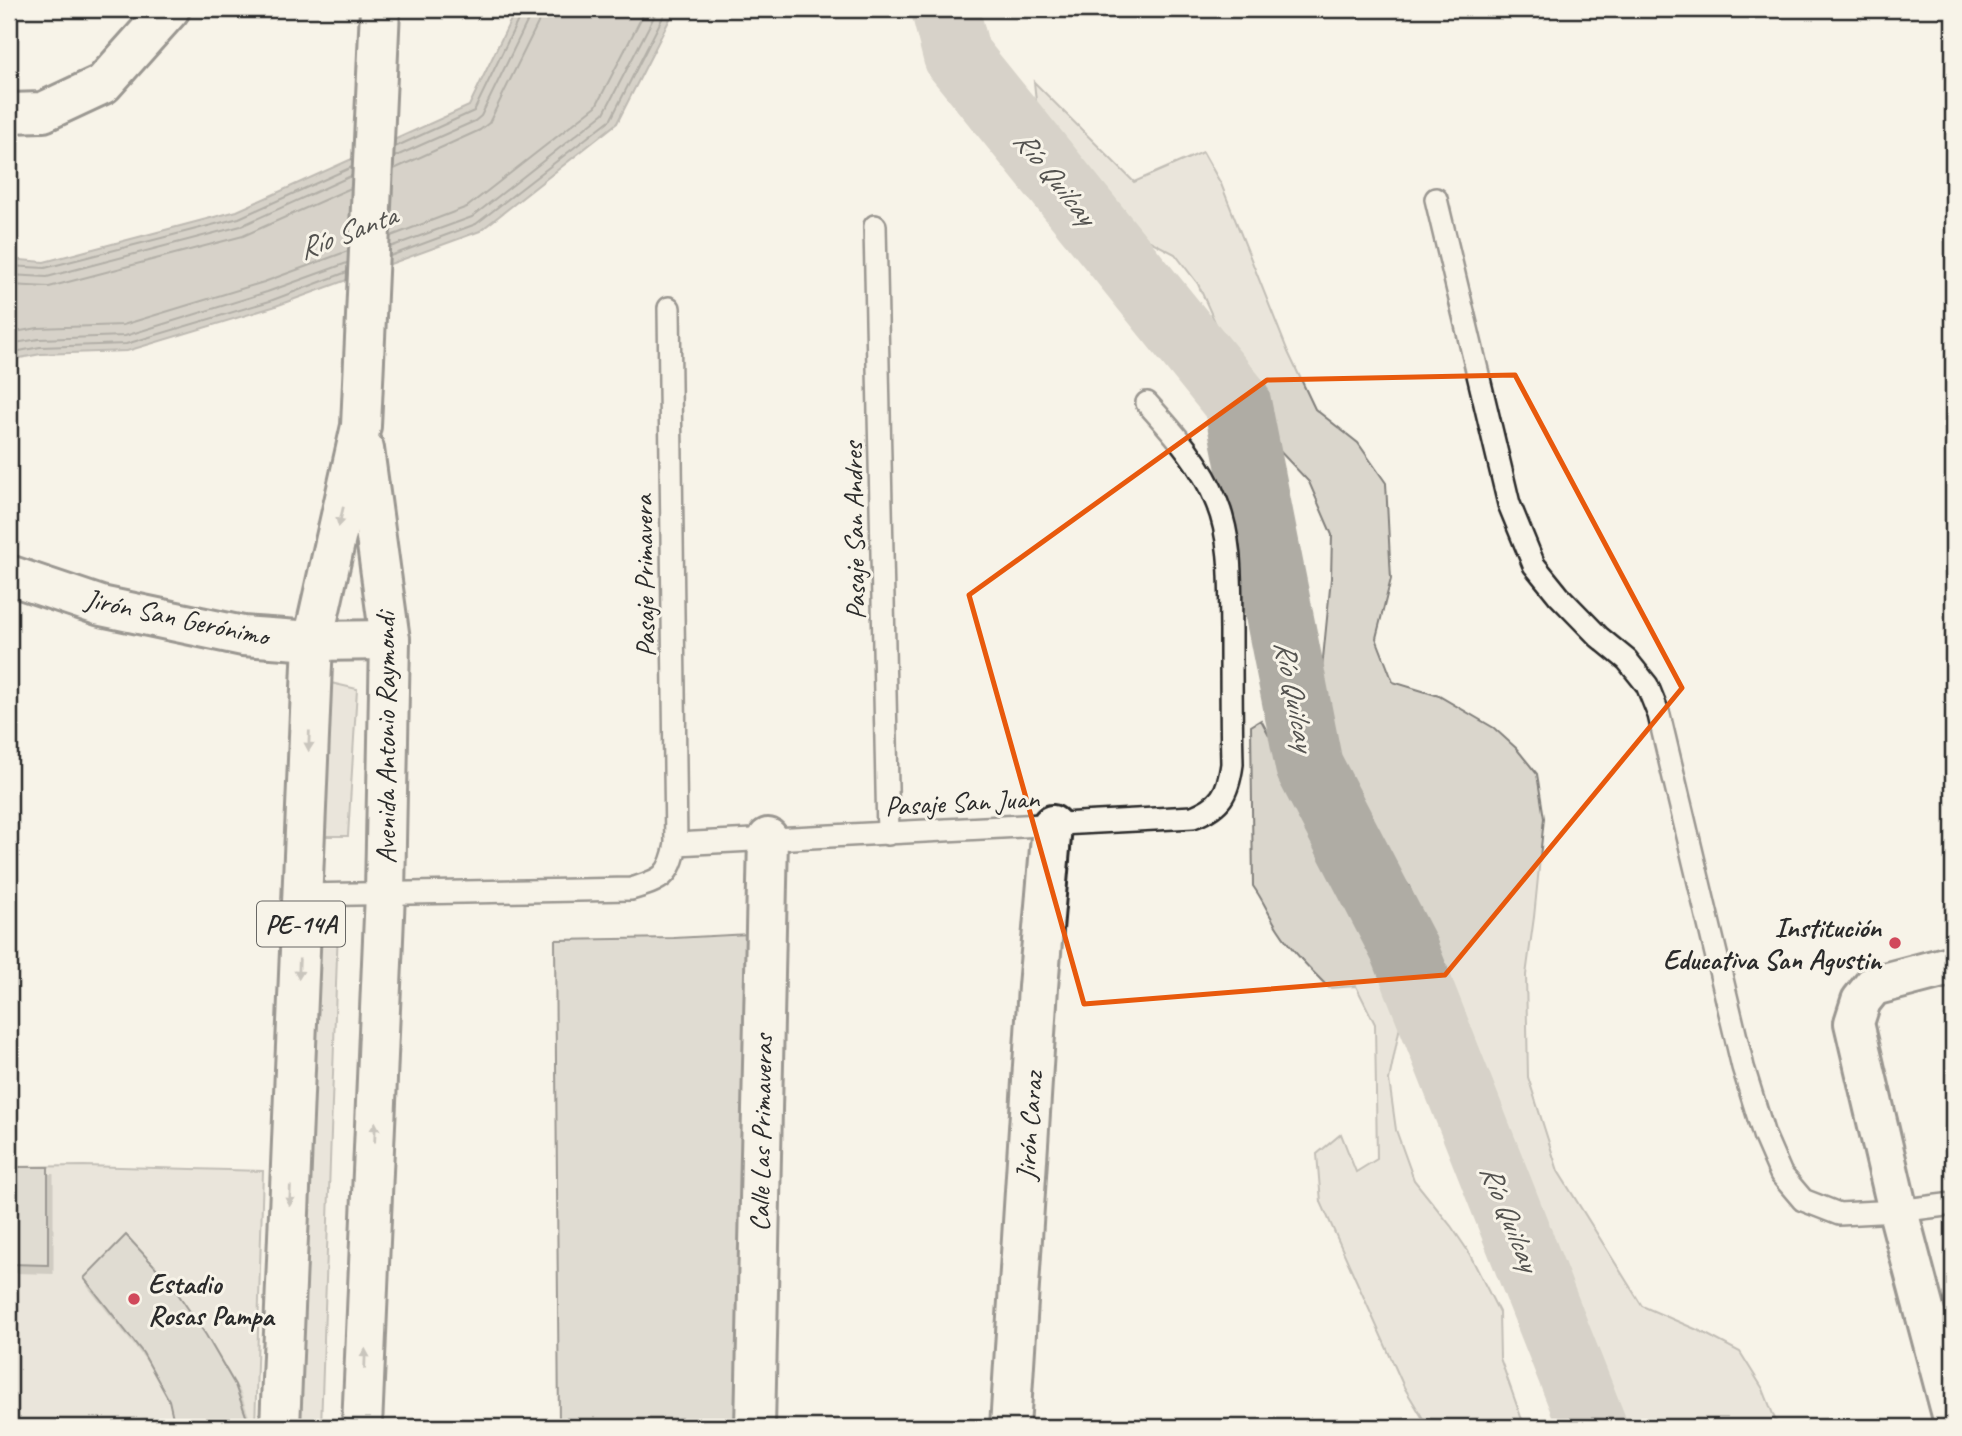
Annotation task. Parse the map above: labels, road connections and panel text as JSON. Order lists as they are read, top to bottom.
{
  "streets": {
    "main road": [
      "Jirón San Gerónimo",
      "Avenida Antonio Raymondi",
      "PE-14A",
      "Jirón Caraz",
      "Calle Las Primaveras"
    ],
    "lane": ["Pasaje San Andres", "Pasaje Primavera", "Pasaje San Juan"]
  },
  "crossings": [
    ["Pasaje San Andres", "Pasaje San Juan"],
    ["Pasaje Primavera", "Pasaje San Juan"],
    ["Jirón San Gerónimo", "Avenida Antonio Raymondi"],
    ["Jirón San Gerónimo", "PE-14A"],
    ["Avenida Antonio Raymondi", "PE-14A"],
    ["Pasaje San Juan", "Jirón Caraz"],
    ["Pasaje San Juan", "Calle Las Primaveras"]
  ],
  "water": ["Río Quilcay", "Río Santa"],
  "places": ["Institución Educativa San Agustin", "Estadio Rosas Pampa"]
}
